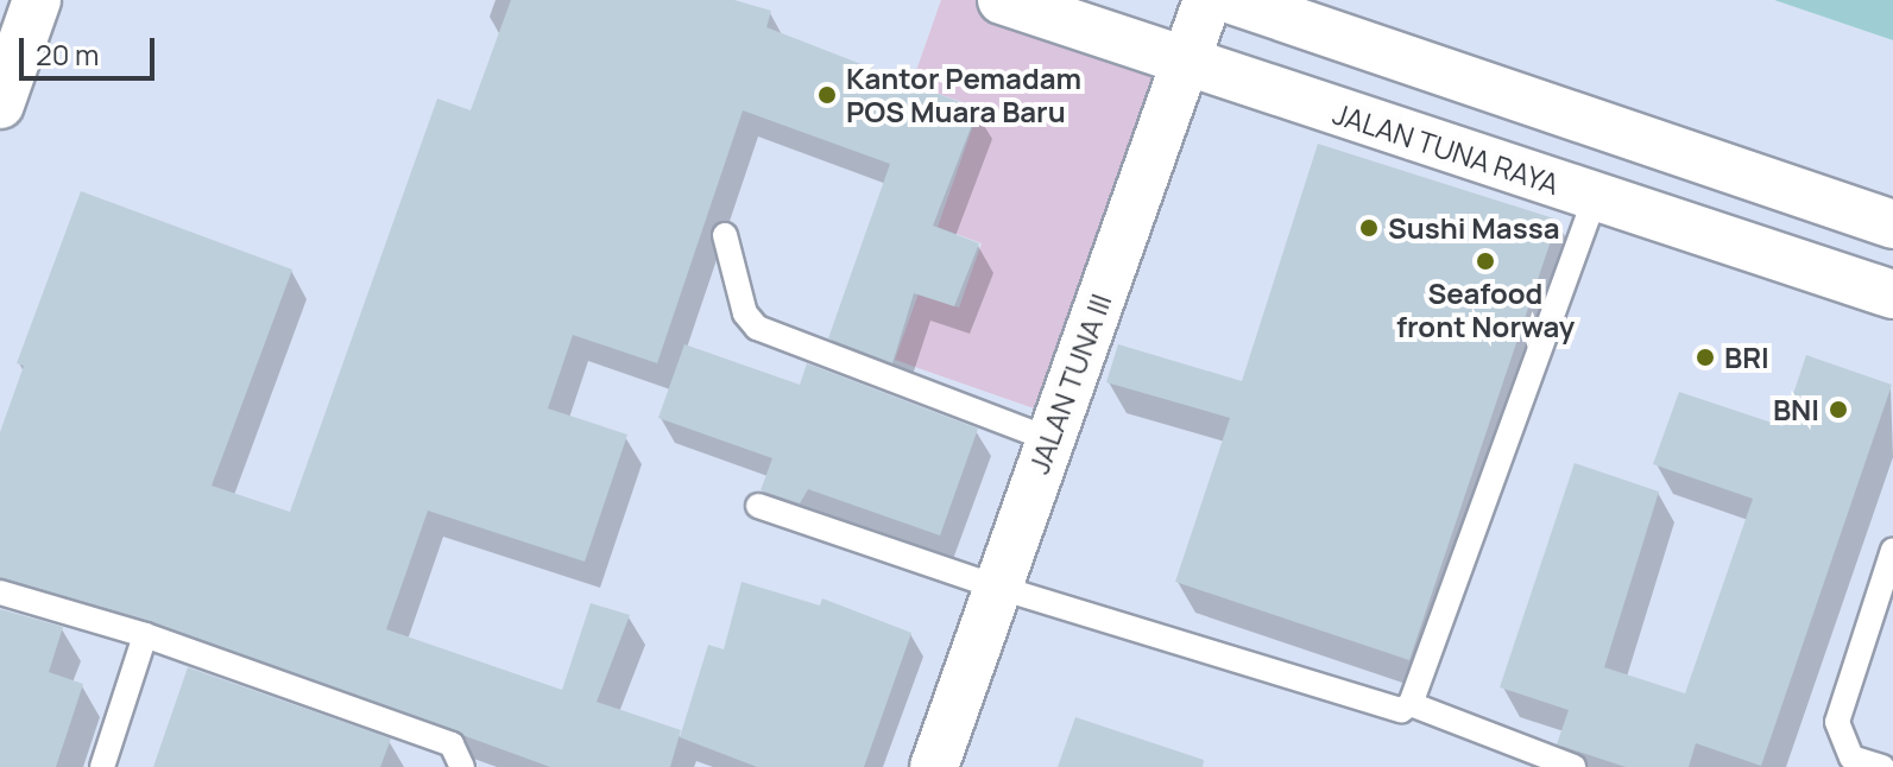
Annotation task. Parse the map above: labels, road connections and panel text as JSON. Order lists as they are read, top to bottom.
{
  "streets": {
    "street": ["JALAN TUNA RAYA", "JALAN TUNA III"]
  },
  "crossings": [
    ["JALAN TUNA RAYA", "JALAN TUNA III"]
  ],
  "places": [
    "Kantor Pemadam POS Muara Baru",
    "Sushi Massa",
    "Seafood front Norway",
    "BRI",
    "BNI"
  ],
  "scale_bar": "20 m"
}
